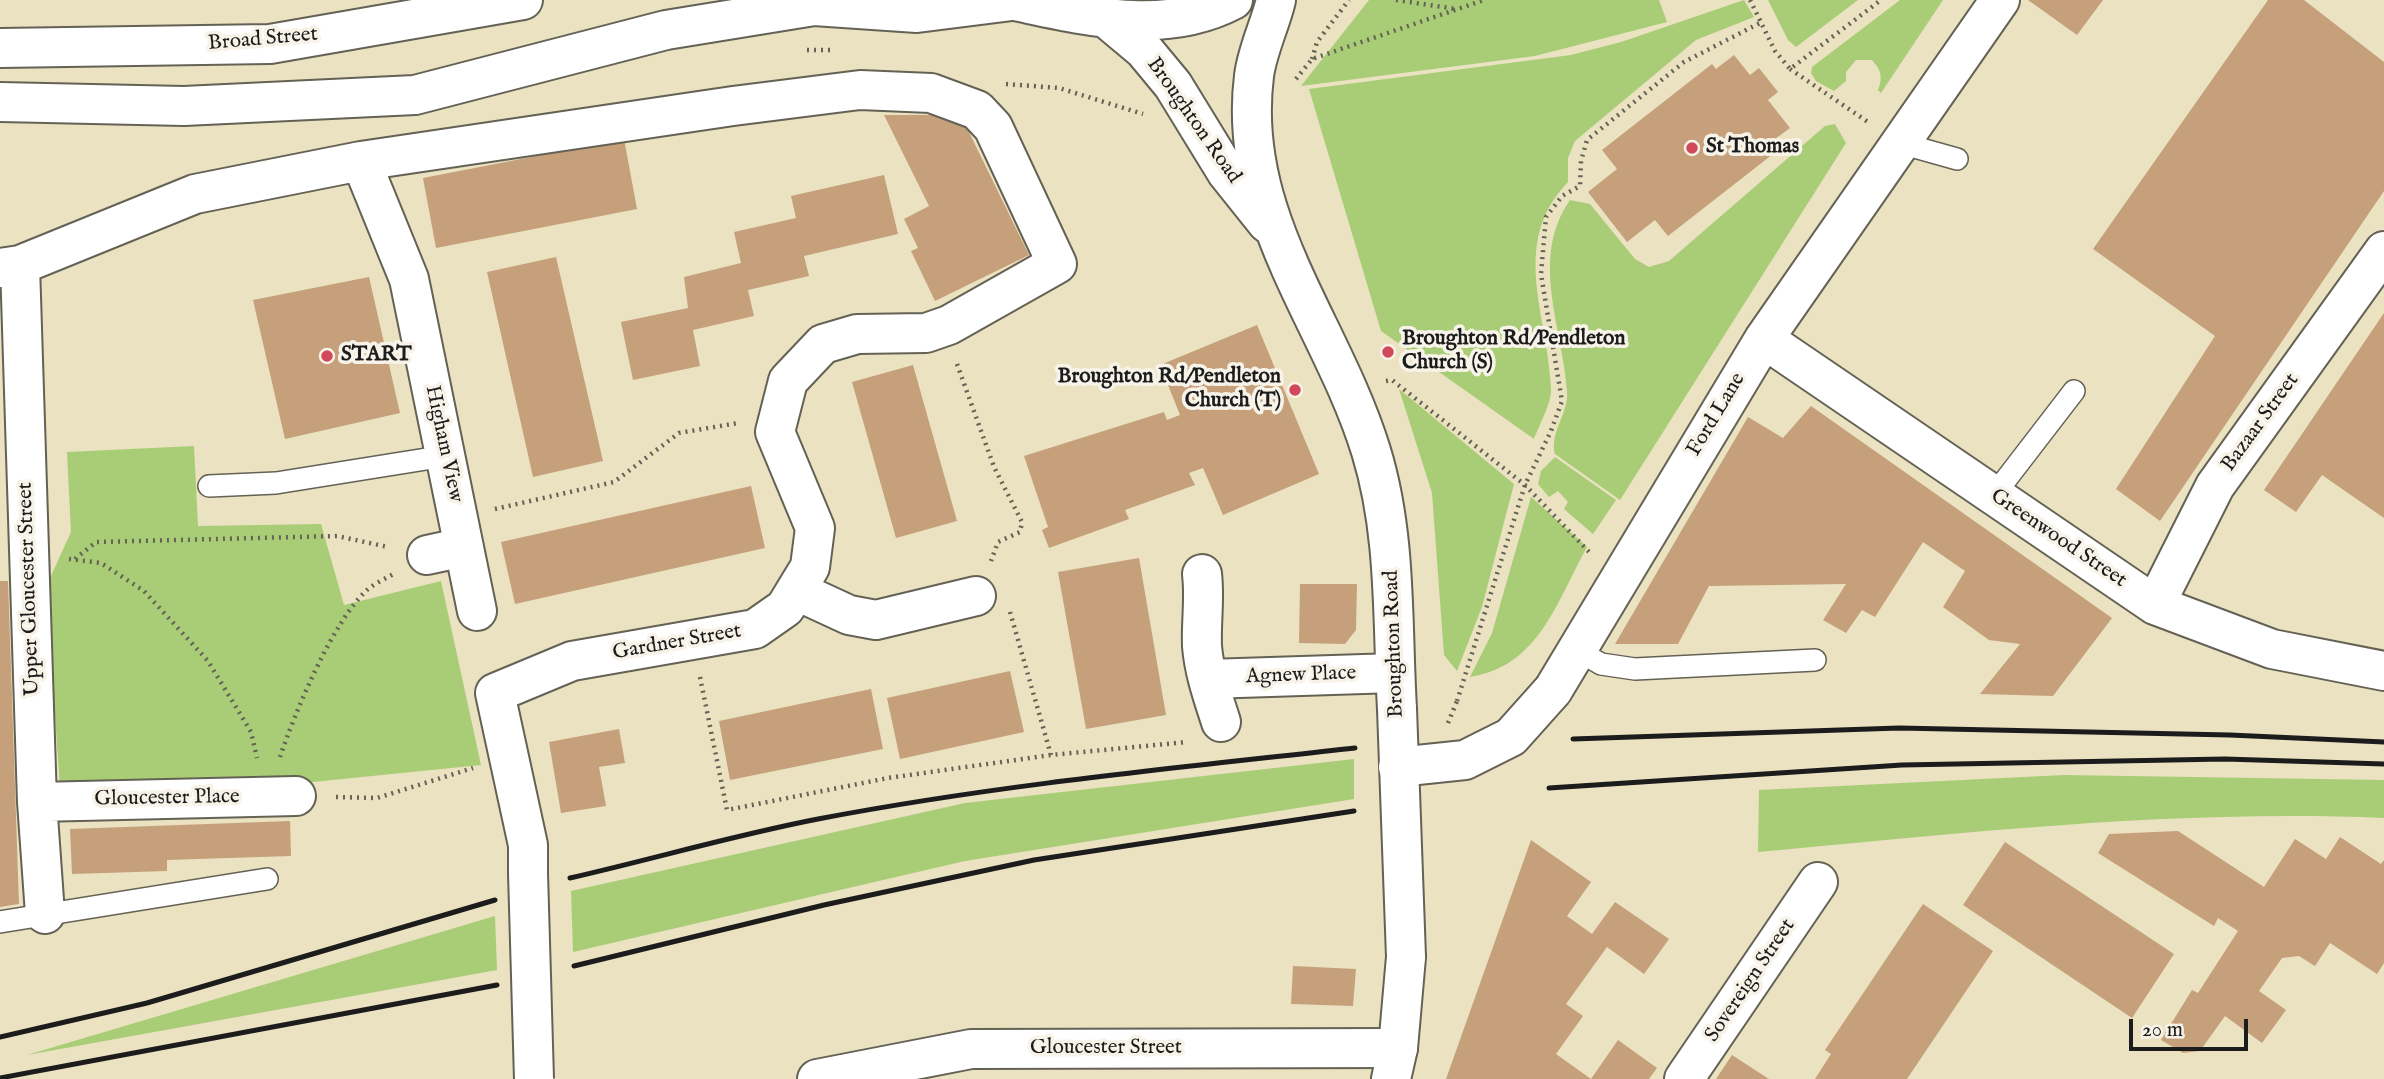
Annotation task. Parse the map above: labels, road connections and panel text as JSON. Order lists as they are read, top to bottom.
{
  "streets": {
    "main road": [
      "Broad Street",
      "Broughton Road",
      "Ford Lane",
      "Bazaar Street",
      "Higham View",
      "Greenwood Street",
      "Upper Gloucester Street",
      "Gardner Street",
      "Agnew Place",
      "Gloucester Place",
      "Sovereign Street",
      "Gloucester Street"
    ]
  },
  "crossings": [
    ["Broughton Road", "Ford Lane"],
    ["Broughton Road", "Agnew Place"],
    ["Broughton Road", "Gloucester Street"],
    ["Ford Lane", "Greenwood Street"],
    ["Bazaar Street", "Greenwood Street"],
    ["Upper Gloucester Street", "Gloucester Place"]
  ],
  "places": [
    "St Thomas",
    "Broughton Rd/Pendleton Church (S)",
    "START",
    "Broughton Rd/Pendleton Church (T)"
  ],
  "scale_bar": "20 m"
}
